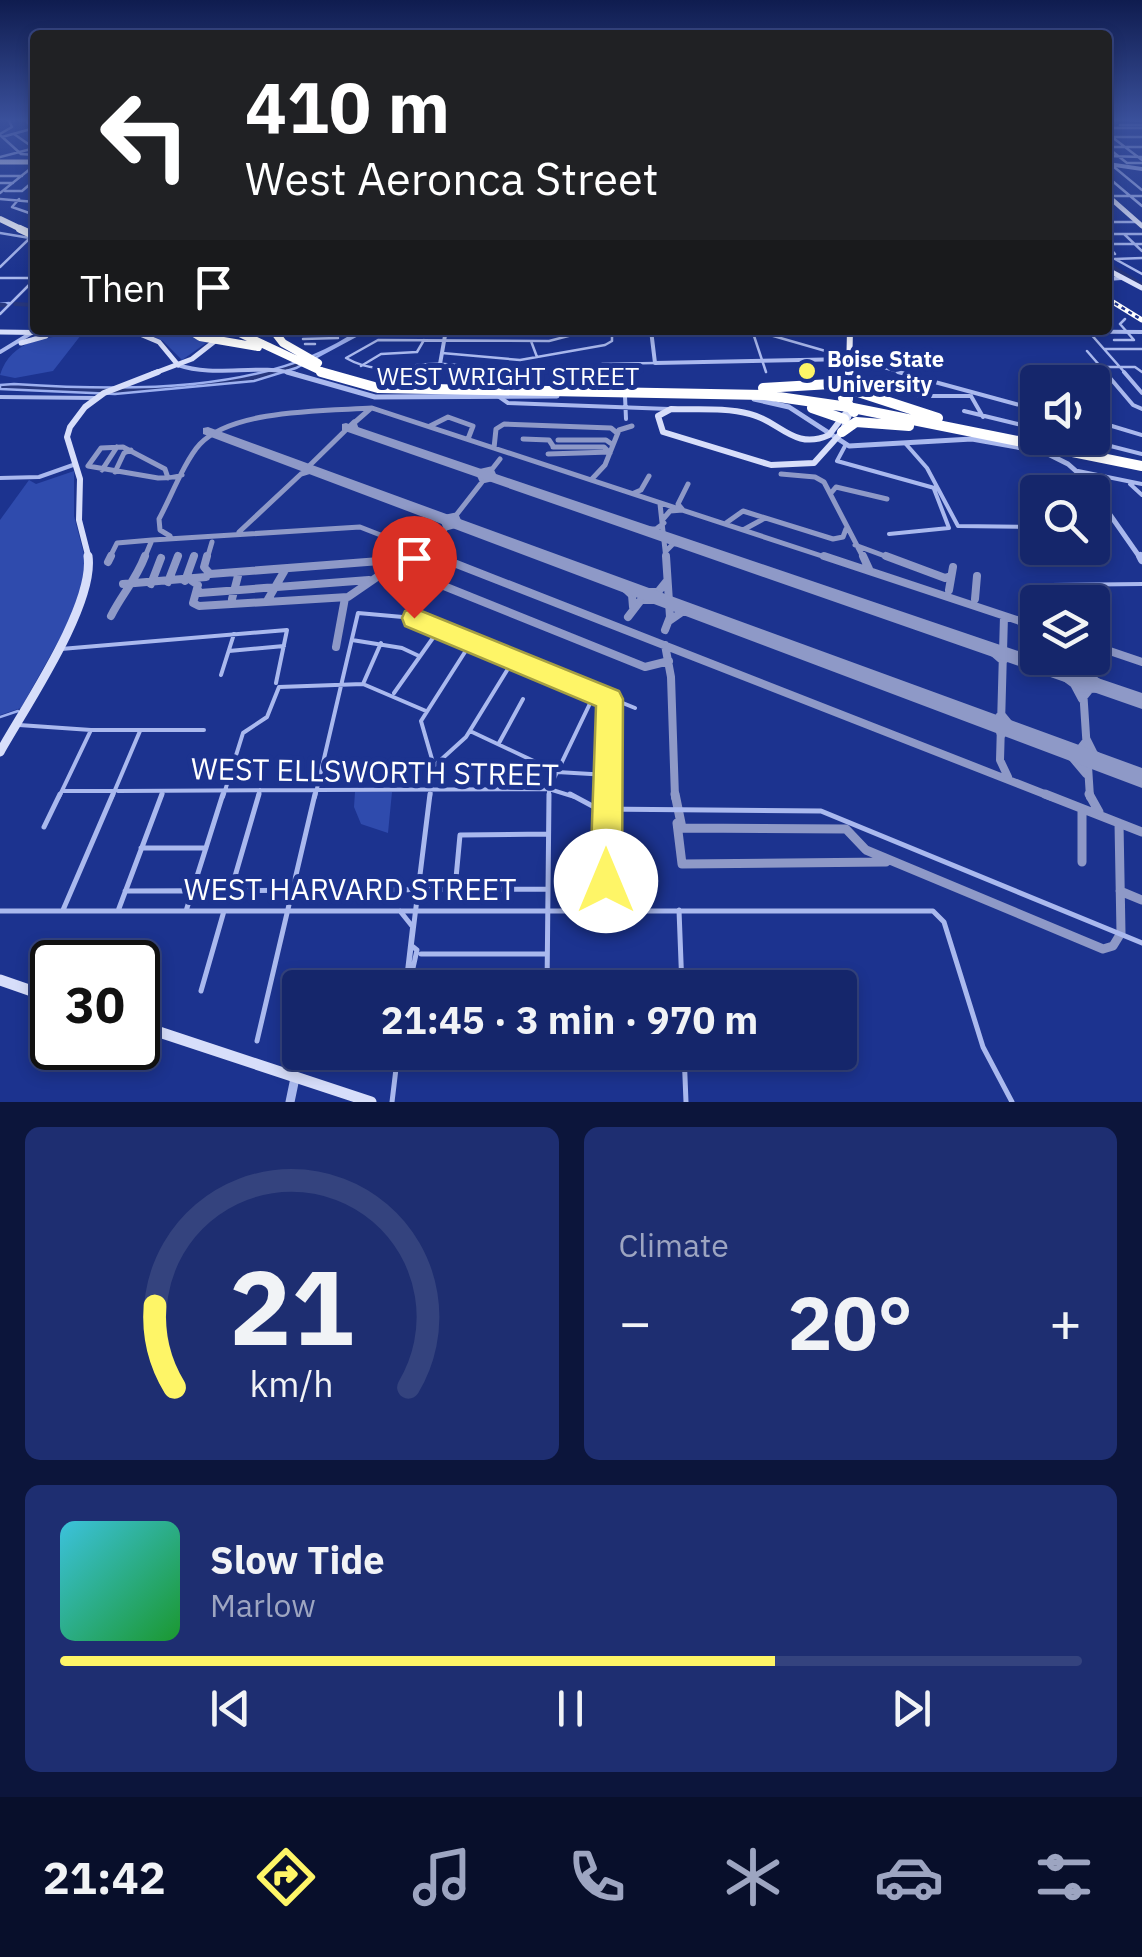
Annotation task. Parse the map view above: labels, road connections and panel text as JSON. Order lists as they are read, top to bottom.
{
  "streets": {
    "street": ["WEST WRIGHT STREET", "WEST ELLSWORTH STREET", "WEST HARVARD STREET"]
  },
  "places": ["Boise State University"],
  "page": {
    "turn": ["410 m", "West Aeronca Street"],
    "then": "Then",
    "limit": "30",
    "trip": "21:45 · 3 min · 970 m",
    "tile": "Climate",
    "heat": ["−", "20°", "+"],
    "song": ["Slow Tide", "Marlow"],
    "tabs": "21:42",
    "gauge": ["21", "km/h"]
  }
}
